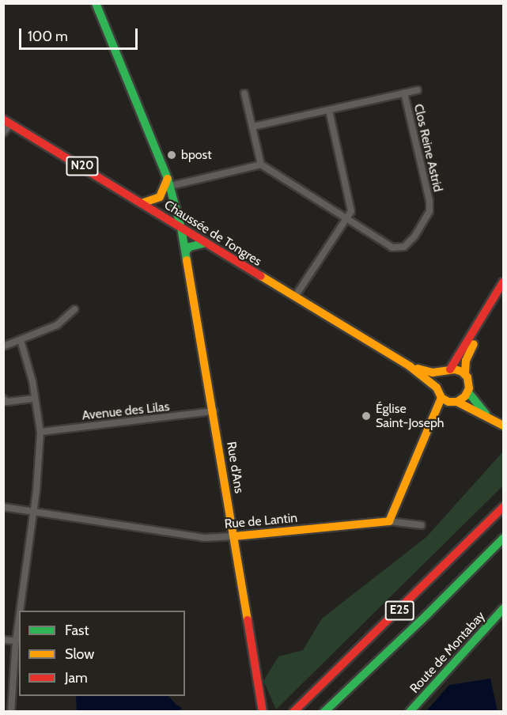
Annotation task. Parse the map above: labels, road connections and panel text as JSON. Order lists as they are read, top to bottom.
{
  "streets": {
    "main road": [
      "N20",
      "Chaussée de Tongres",
      "Rue d'Ans",
      "Rue de Lantin",
      "E25",
      "Route de Montabay"
    ],
    "street": ["Clos Reine Astrid", "Avenue des Lilas"]
  },
  "crossings": [
    ["Chaussée de Tongres", "Rue d'Ans"],
    ["Avenue des Lilas", "Rue d'Ans"],
    ["Rue d'Ans", "Rue de Lantin"]
  ],
  "places": ["bpost", "Église Saint-Joseph"],
  "legend": ["Fast", "Slow", "Jam"],
  "scale_bar": "100 m"
}
